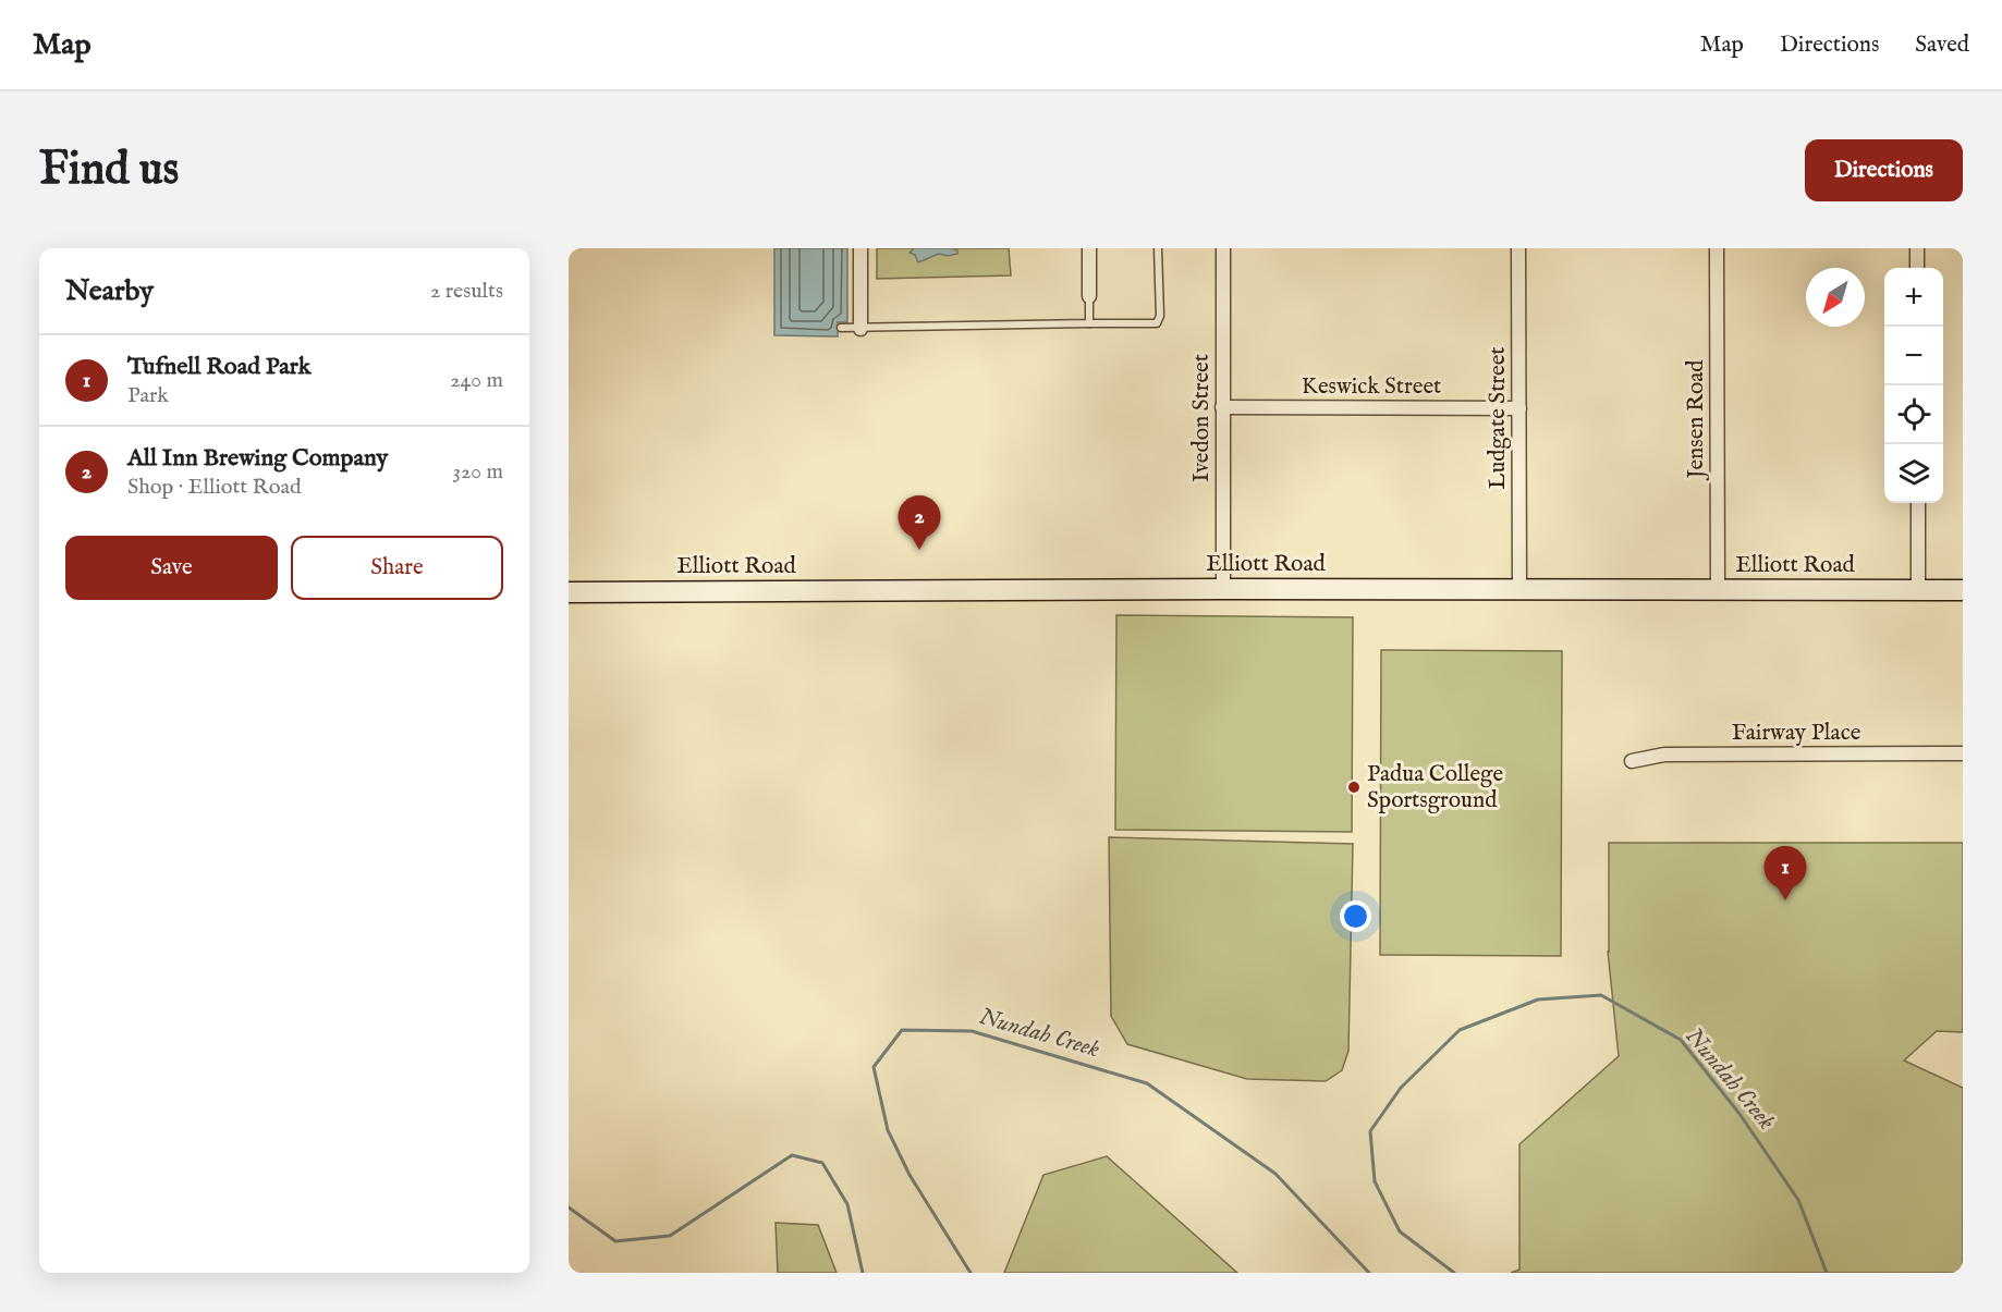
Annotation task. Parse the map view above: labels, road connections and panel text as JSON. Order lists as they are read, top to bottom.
{
  "streets": {
    "street": [
      "Keswick Street",
      "Ivedon Street",
      "Ludgate Street",
      "Jensen Road",
      "Elliott Road",
      "Fairway Place"
    ]
  },
  "crossings": [
    ["Keswick Street", "Ivedon Street"],
    ["Keswick Street", "Ludgate Street"],
    ["Ivedon Street", "Elliott Road"],
    ["Ludgate Street", "Elliott Road"],
    ["Jensen Road", "Elliott Road"]
  ],
  "water": ["Nundah Creek"],
  "places": ["Padua College Sportsground"],
  "north": "bottom left",
  "page": {
    "header": "Map",
    "nav": ["Map", "Directions", "Saved"],
    "buttons": [
      "Directions",
      ["Save", "Share"]
    ],
    "title": "Find us",
    "heading": ["Nearby", "2 results"],
    "map_buttons": ["+", "−"],
    "list": [
      {
        "mark": "1",
        "name": "Tufnell Road Park",
        "note": "Park",
        "value": "240 m"
      },
      {
        "mark": "2",
        "name": "All Inn Brewing Company",
        "note": "Shop · Elliott Road",
        "value": "320 m"
      }
    ],
    "pins": ["2", "1"]
  }
}
